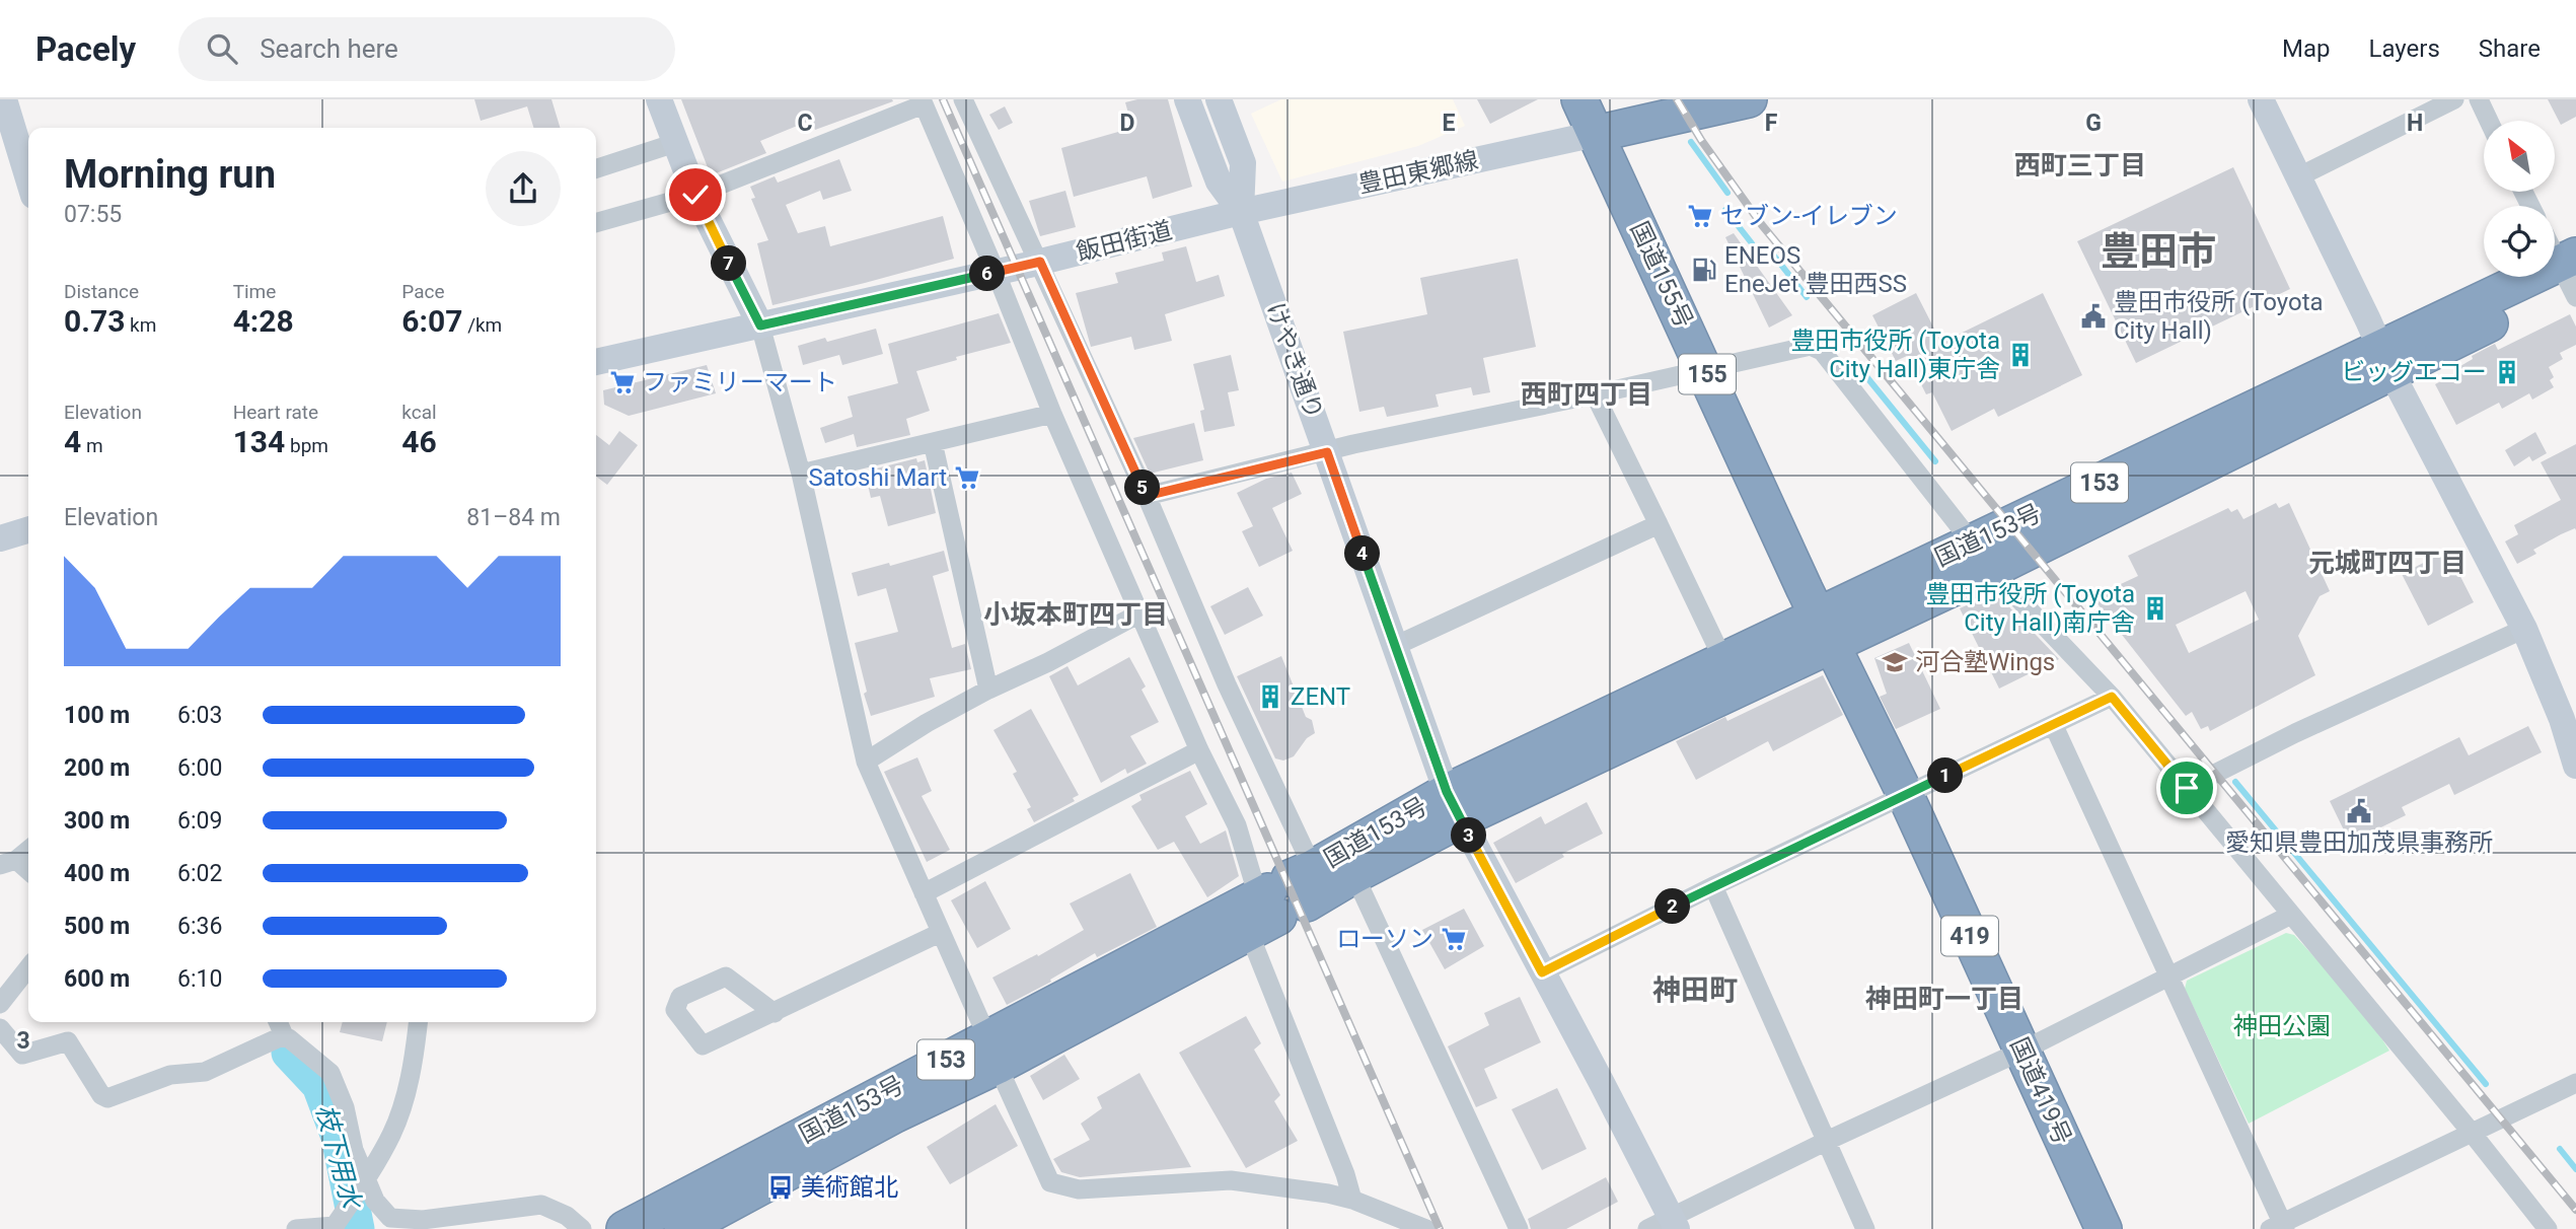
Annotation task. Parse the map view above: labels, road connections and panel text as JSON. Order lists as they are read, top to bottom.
{
  "streets": {
    "highway": [
      "国道155号",
      "155",
      "153",
      "国道153号",
      "419",
      "国道419号"
    ],
    "street": ["豊田東郷線", "飯田街道", "けやき通り"]
  },
  "crossings": [
    ["豊田東郷線", "飯田街道"],
    ["豊田東郷線", "国道155号"],
    ["豊田東郷線", "けやき通り"],
    ["飯田街道", "けやき通り"],
    ["国道155号", "国道153号"],
    ["国道155号", "国道419号"],
    ["けやき通り", "国道153号"],
    ["国道153号", "国道419号"]
  ],
  "districts": [
    "西町三丁目",
    "豊田市",
    "西町四丁目",
    "元城町四丁目",
    "小坂本町四丁目",
    "神田町",
    "神田町一丁目"
  ],
  "water": ["枝下用水"],
  "parks": ["神田公園"],
  "places": {
    "supermarket": [
      "セブン-イレブン",
      "ファミリーマート",
      "Satoshi Mart",
      "ローソン"
    ],
    "fuel station": ["ENEOS EneJet 豊田西SS"],
    "public building": ["豊田市役所 (Toyota City Hall)", "愛知県豊田加茂県事務所"],
    "building": [
      "豊田市役所 (Toyota City Hall)東庁舎",
      "ビッグエコー",
      "豊田市役所 (Toyota City Hall)南庁舎",
      "ZENT"
    ],
    "school or university": ["河合塾Wings"],
    "bus stop": ["美術館北"]
  },
  "north": "top left",
  "page": {
    "header": "Pacely",
    "search": "Search here",
    "nav": ["Map", "Layers", "Share"],
    "heading": ["Morning run", "07:55"],
    "pins": [
      "7",
      "6",
      "5",
      "4",
      "1",
      "3",
      "2"
    ],
    "stats": [
      ["Distance", "0.73 km"],
      ["Time", "4:28"],
      ["Pace", "6:07 /km"],
      ["Elevation", "4 m"],
      ["Heart rate", "134 bpm"],
      ["kcal", "46"]
    ],
    "chart": ["Elevation", "81–84 m"],
    "list": [
      {
        "name": "100 m",
        "note": "6:03"
      },
      {
        "name": "200 m",
        "note": "6:00"
      },
      {
        "name": "300 m",
        "note": "6:09"
      },
      {
        "name": "400 m",
        "note": "6:02"
      },
      {
        "name": "500 m",
        "note": "6:36"
      },
      {
        "name": "600 m",
        "note": "6:10"
      }
    ]
  },
  "grid": {
    "columns": [
      "C",
      "D",
      "E",
      "F",
      "G",
      "H"
    ],
    "rows": ["3"]
  }
}
